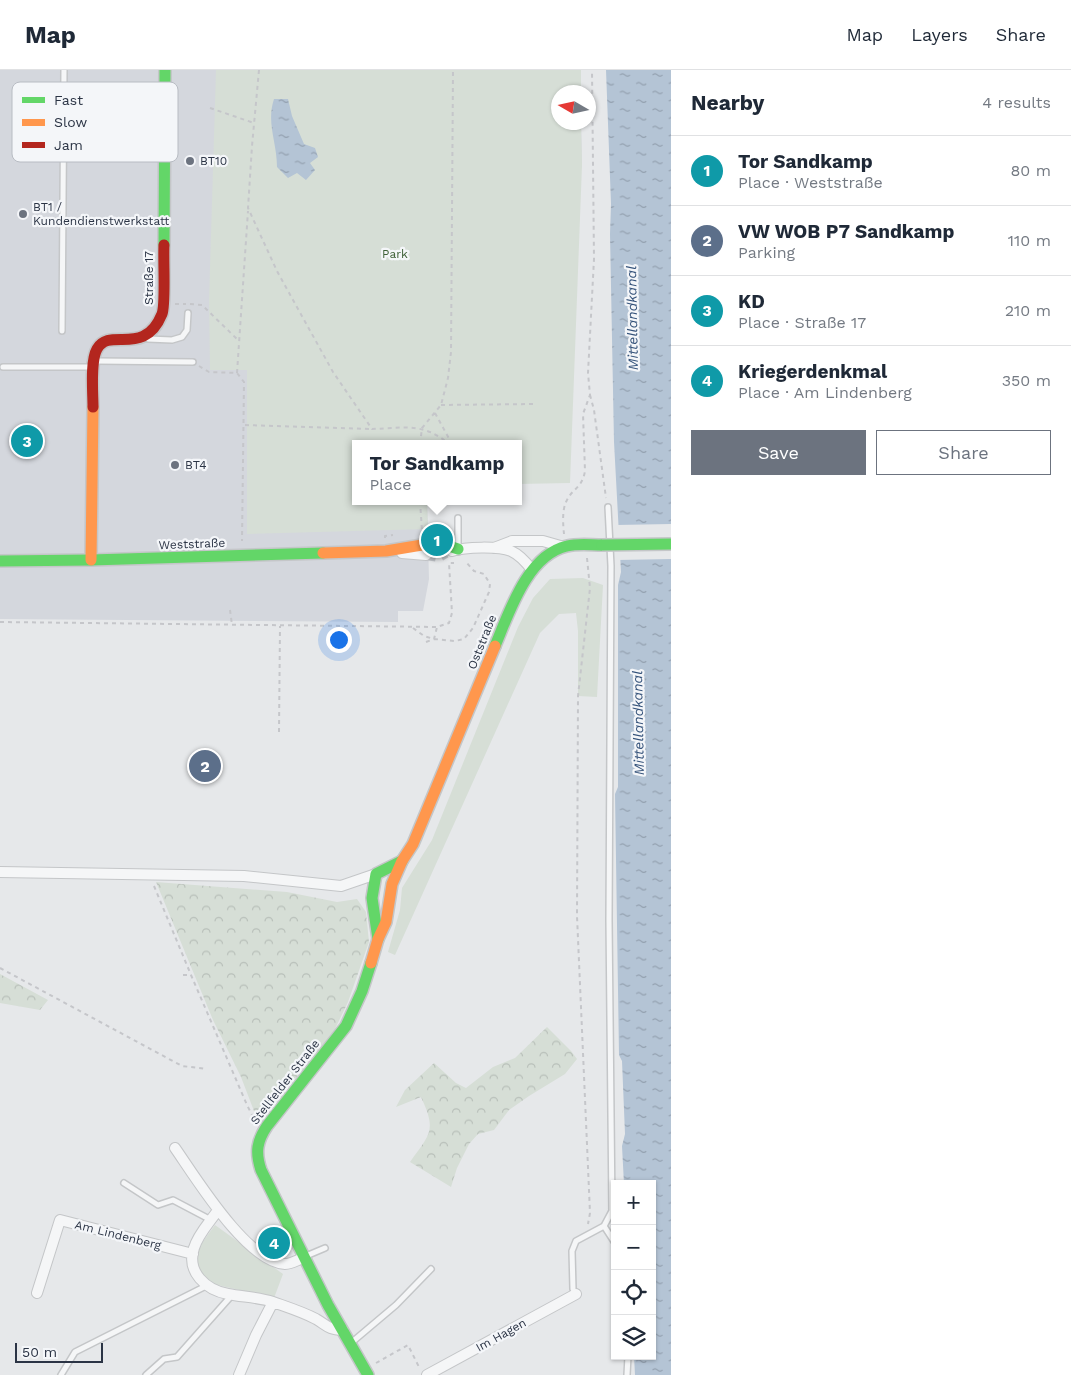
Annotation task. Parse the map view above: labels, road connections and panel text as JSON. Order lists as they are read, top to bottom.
{
  "streets": {
    "street": [
      "Straße 17",
      "Weststraße",
      "Oststraße",
      "Stellfelder Straße",
      "Am Lindenberg",
      "Im Hagen"
    ]
  },
  "crossings": [
    ["Oststraße", "Stellfelder Straße"]
  ],
  "water": ["Mittellandkanal"],
  "parks": ["Park"],
  "places": ["BT10", "BT1 / Kundendienstwerkstatt", "BT4"],
  "legend": ["Fast", "Slow", "Jam"],
  "scale_bar": "50 m",
  "north": "left",
  "page": {
    "header": "Map",
    "nav": ["Map", "Layers", "Share"],
    "heading": ["Nearby", "4 results"],
    "list": [
      {
        "mark": "1",
        "name": "Tor Sandkamp",
        "note": "Place · Weststraße",
        "value": "80 m"
      },
      {
        "mark": "2",
        "name": "VW WOB P7 Sandkamp",
        "note": "Parking",
        "value": "110 m"
      },
      {
        "mark": "3",
        "name": "KD",
        "note": "Place · Straße 17",
        "value": "210 m"
      },
      {
        "mark": "4",
        "name": "Kriegerdenkmal",
        "note": "Place · Am Lindenberg",
        "value": "350 m"
      }
    ],
    "buttons": ["Save", "Share"],
    "pins": [
      "3",
      "1",
      "2",
      "4"
    ],
    "popup": ["Tor Sandkamp", "Place"],
    "map_buttons": ["+", "−"],
    "scale": "50 m"
  }
}
